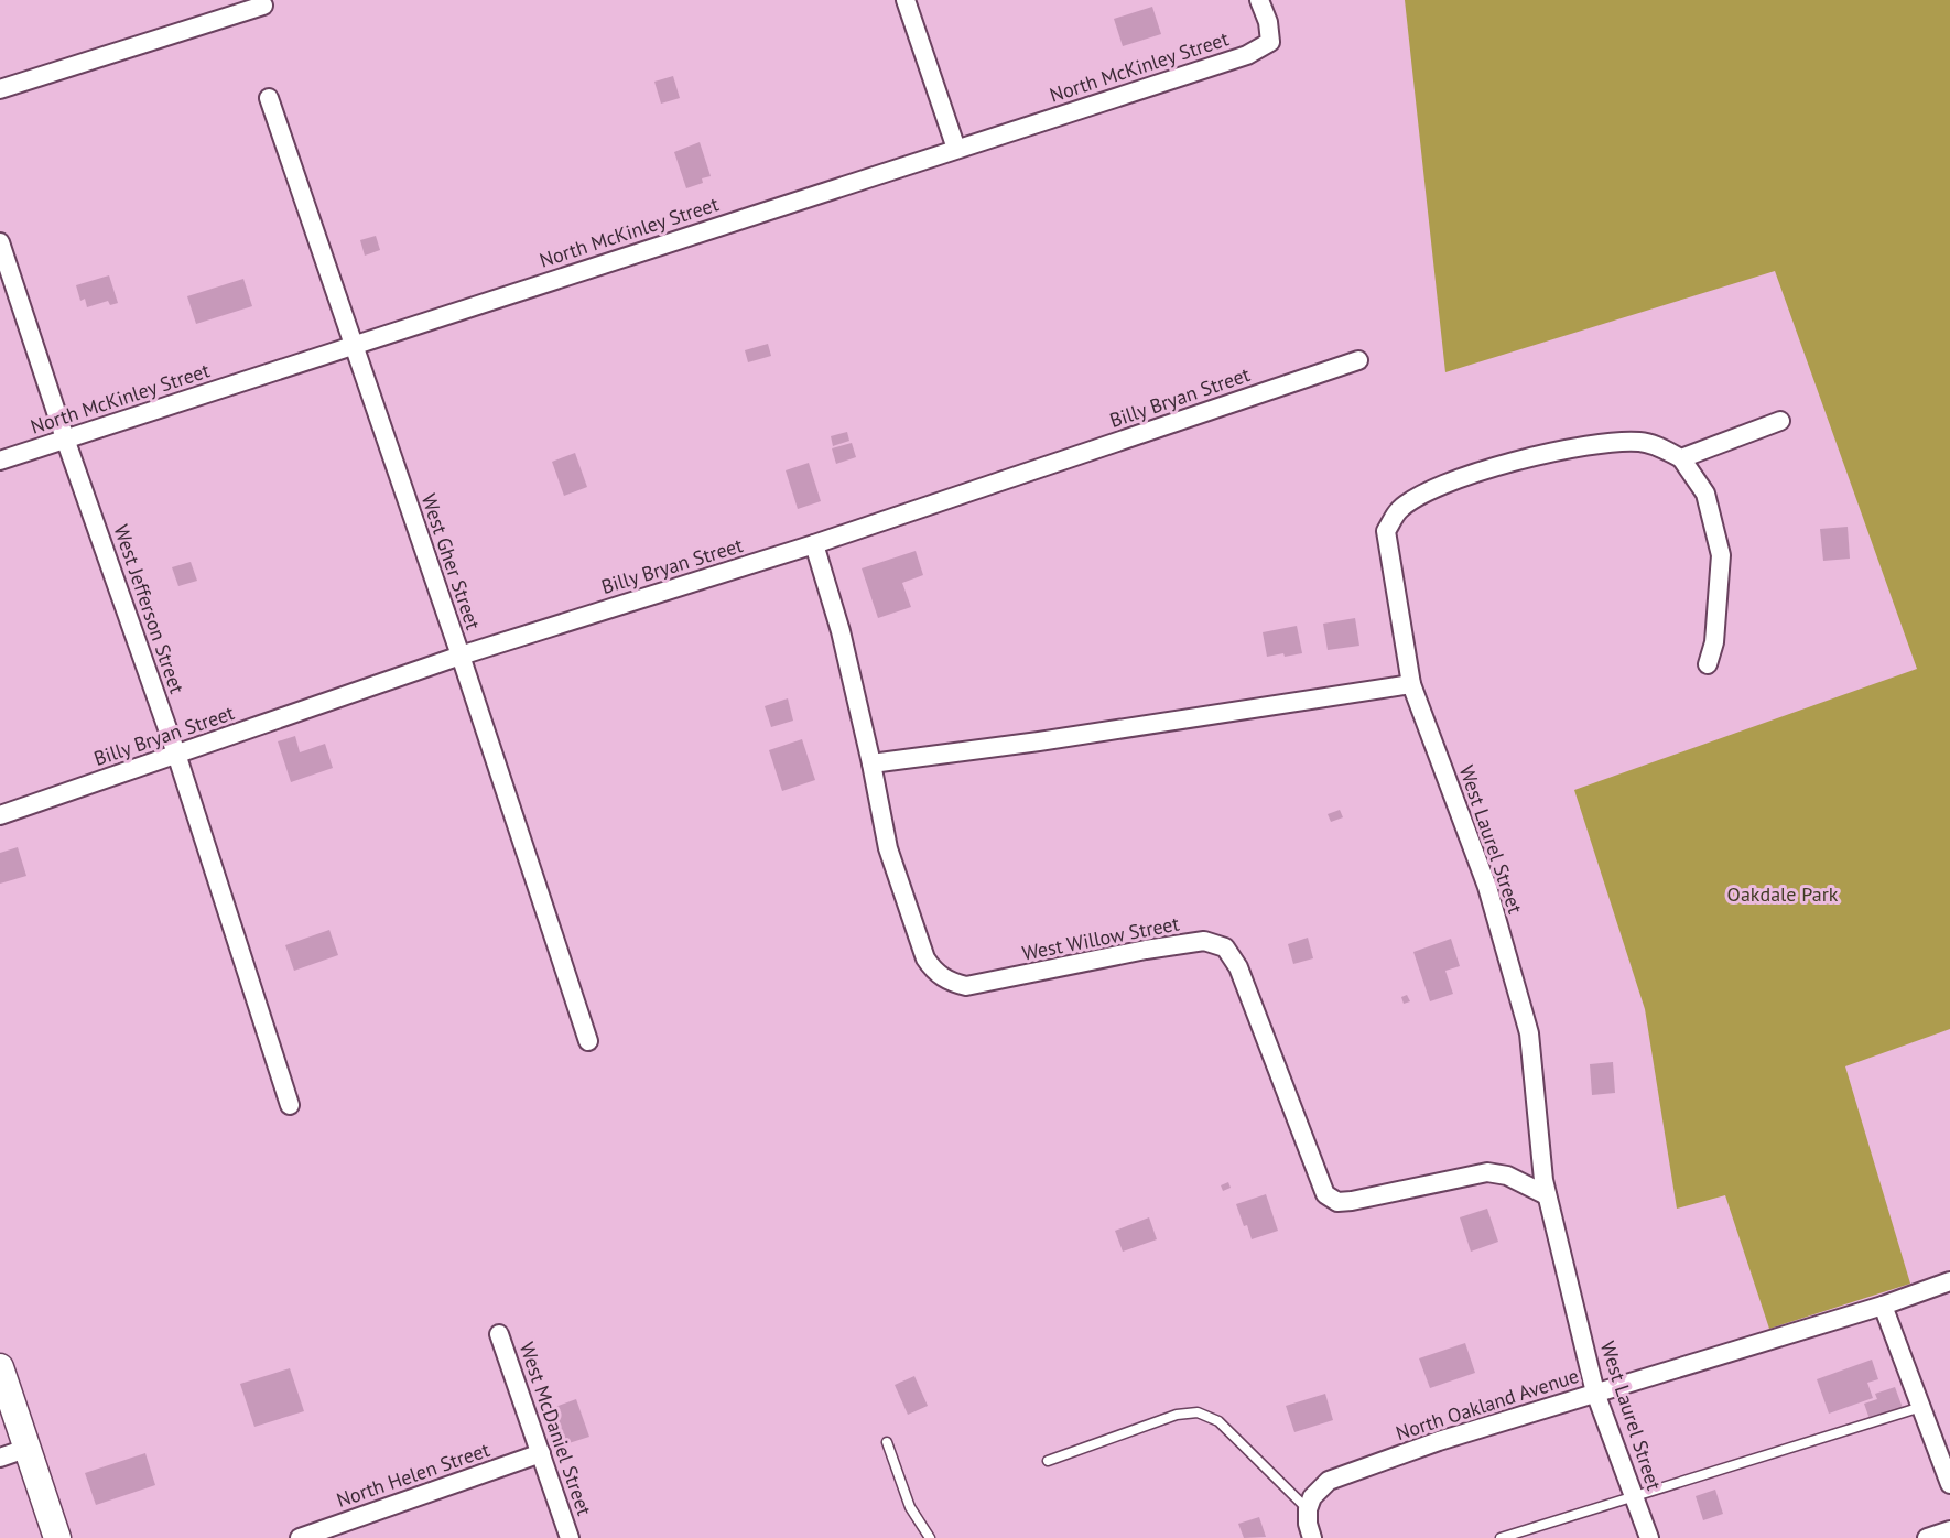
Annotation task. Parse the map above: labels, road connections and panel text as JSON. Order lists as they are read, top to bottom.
{
  "streets": {
    "street": [
      "North McKinley Street",
      "Billy Bryan Street",
      "West Gher Street",
      "West Jefferson Street",
      "West Laurel Street",
      "West Willow Street",
      "North Oakland Avenue",
      "West McDaniel Street",
      "North Helen Street"
    ]
  },
  "crossings": [
    ["North McKinley Street", "West Gher Street"],
    ["North McKinley Street", "West Jefferson Street"],
    ["Billy Bryan Street", "West Gher Street"],
    ["Billy Bryan Street", "West Jefferson Street"],
    ["Billy Bryan Street", "West Willow Street"],
    ["West Laurel Street", "West Willow Street"],
    ["West Laurel Street", "North Oakland Avenue"],
    ["West McDaniel Street", "North Helen Street"]
  ],
  "parks": ["Oakdale Park"]
}
